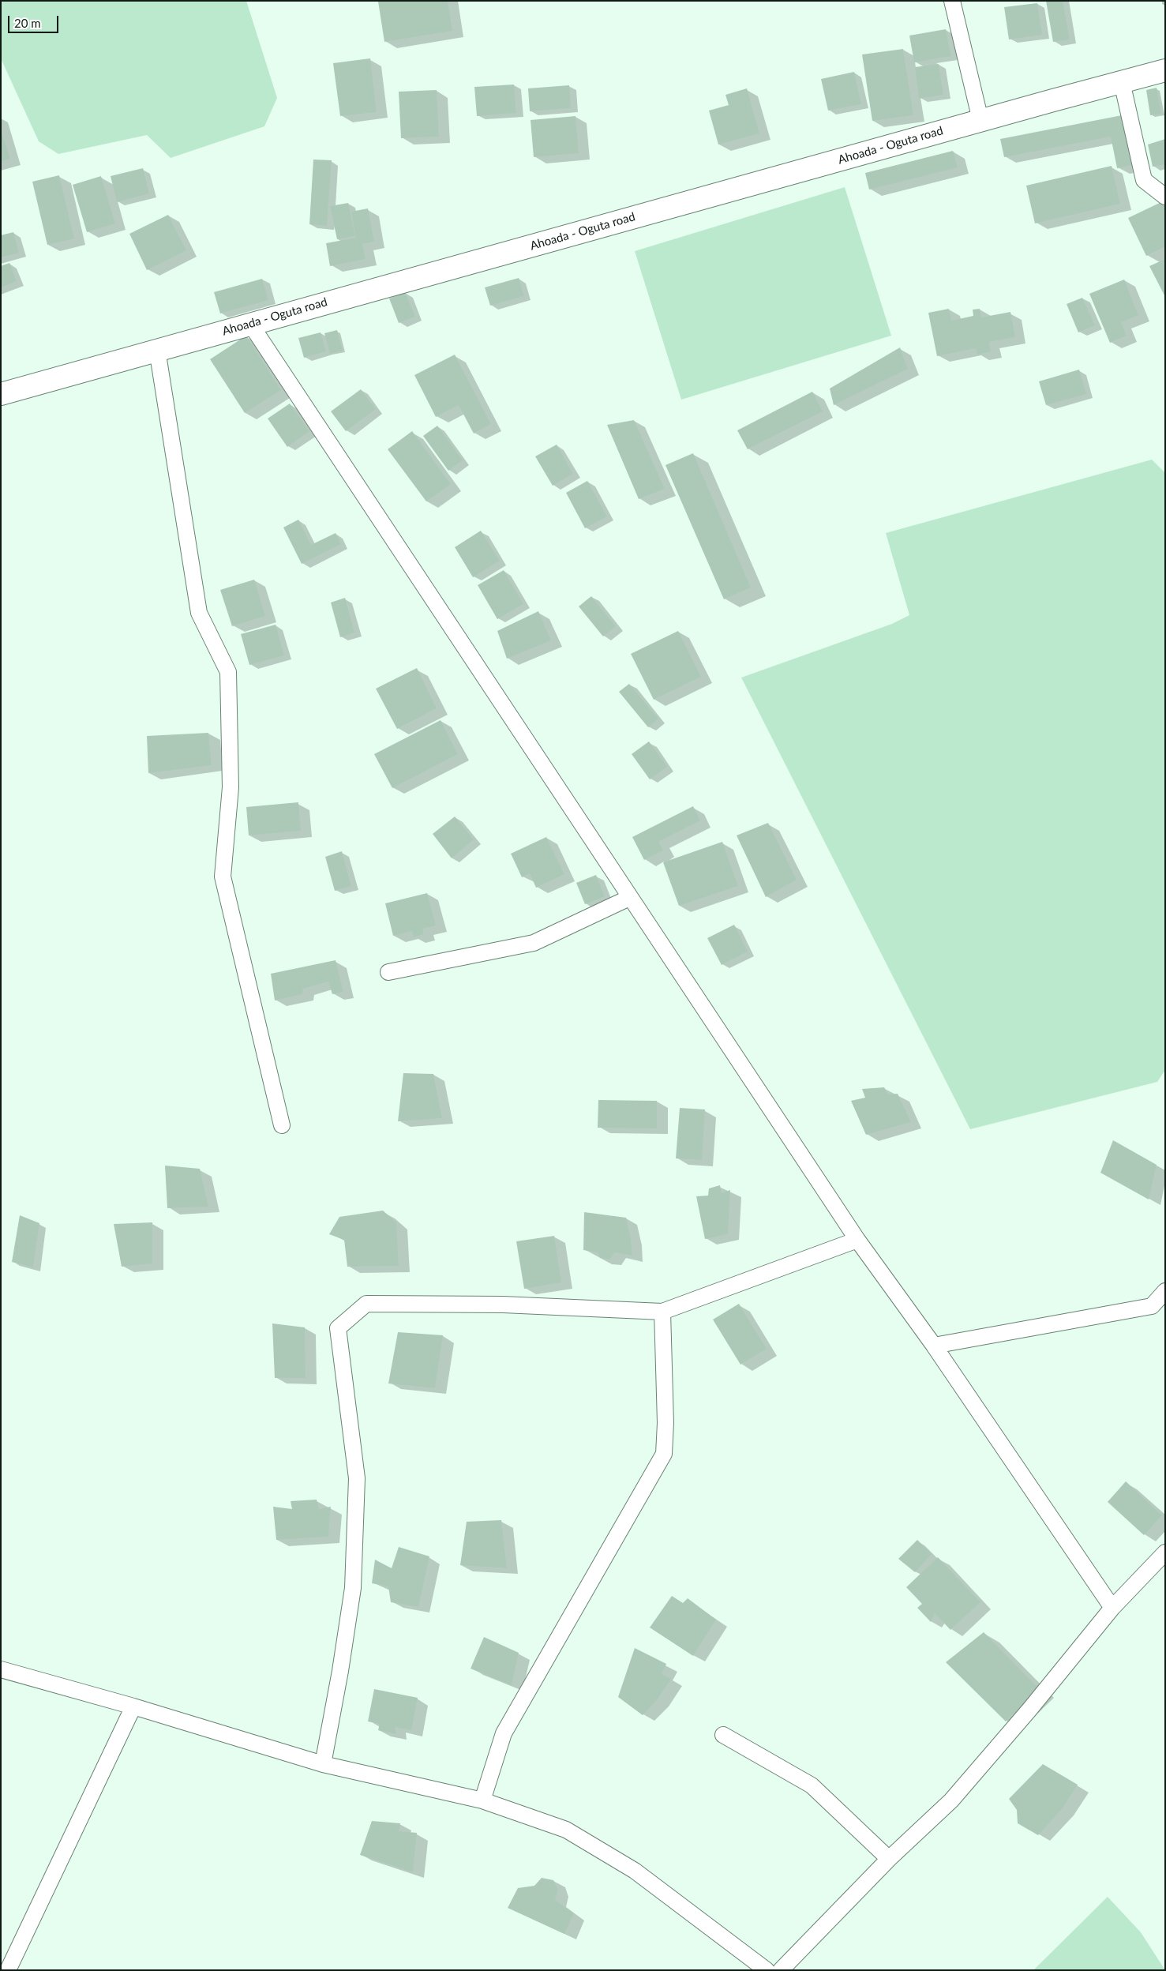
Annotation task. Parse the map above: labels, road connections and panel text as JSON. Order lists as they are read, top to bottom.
{
  "streets": {
    "main road": ["Ahoada - Oguta road"]
  },
  "scale_bar": "20 m"
}
